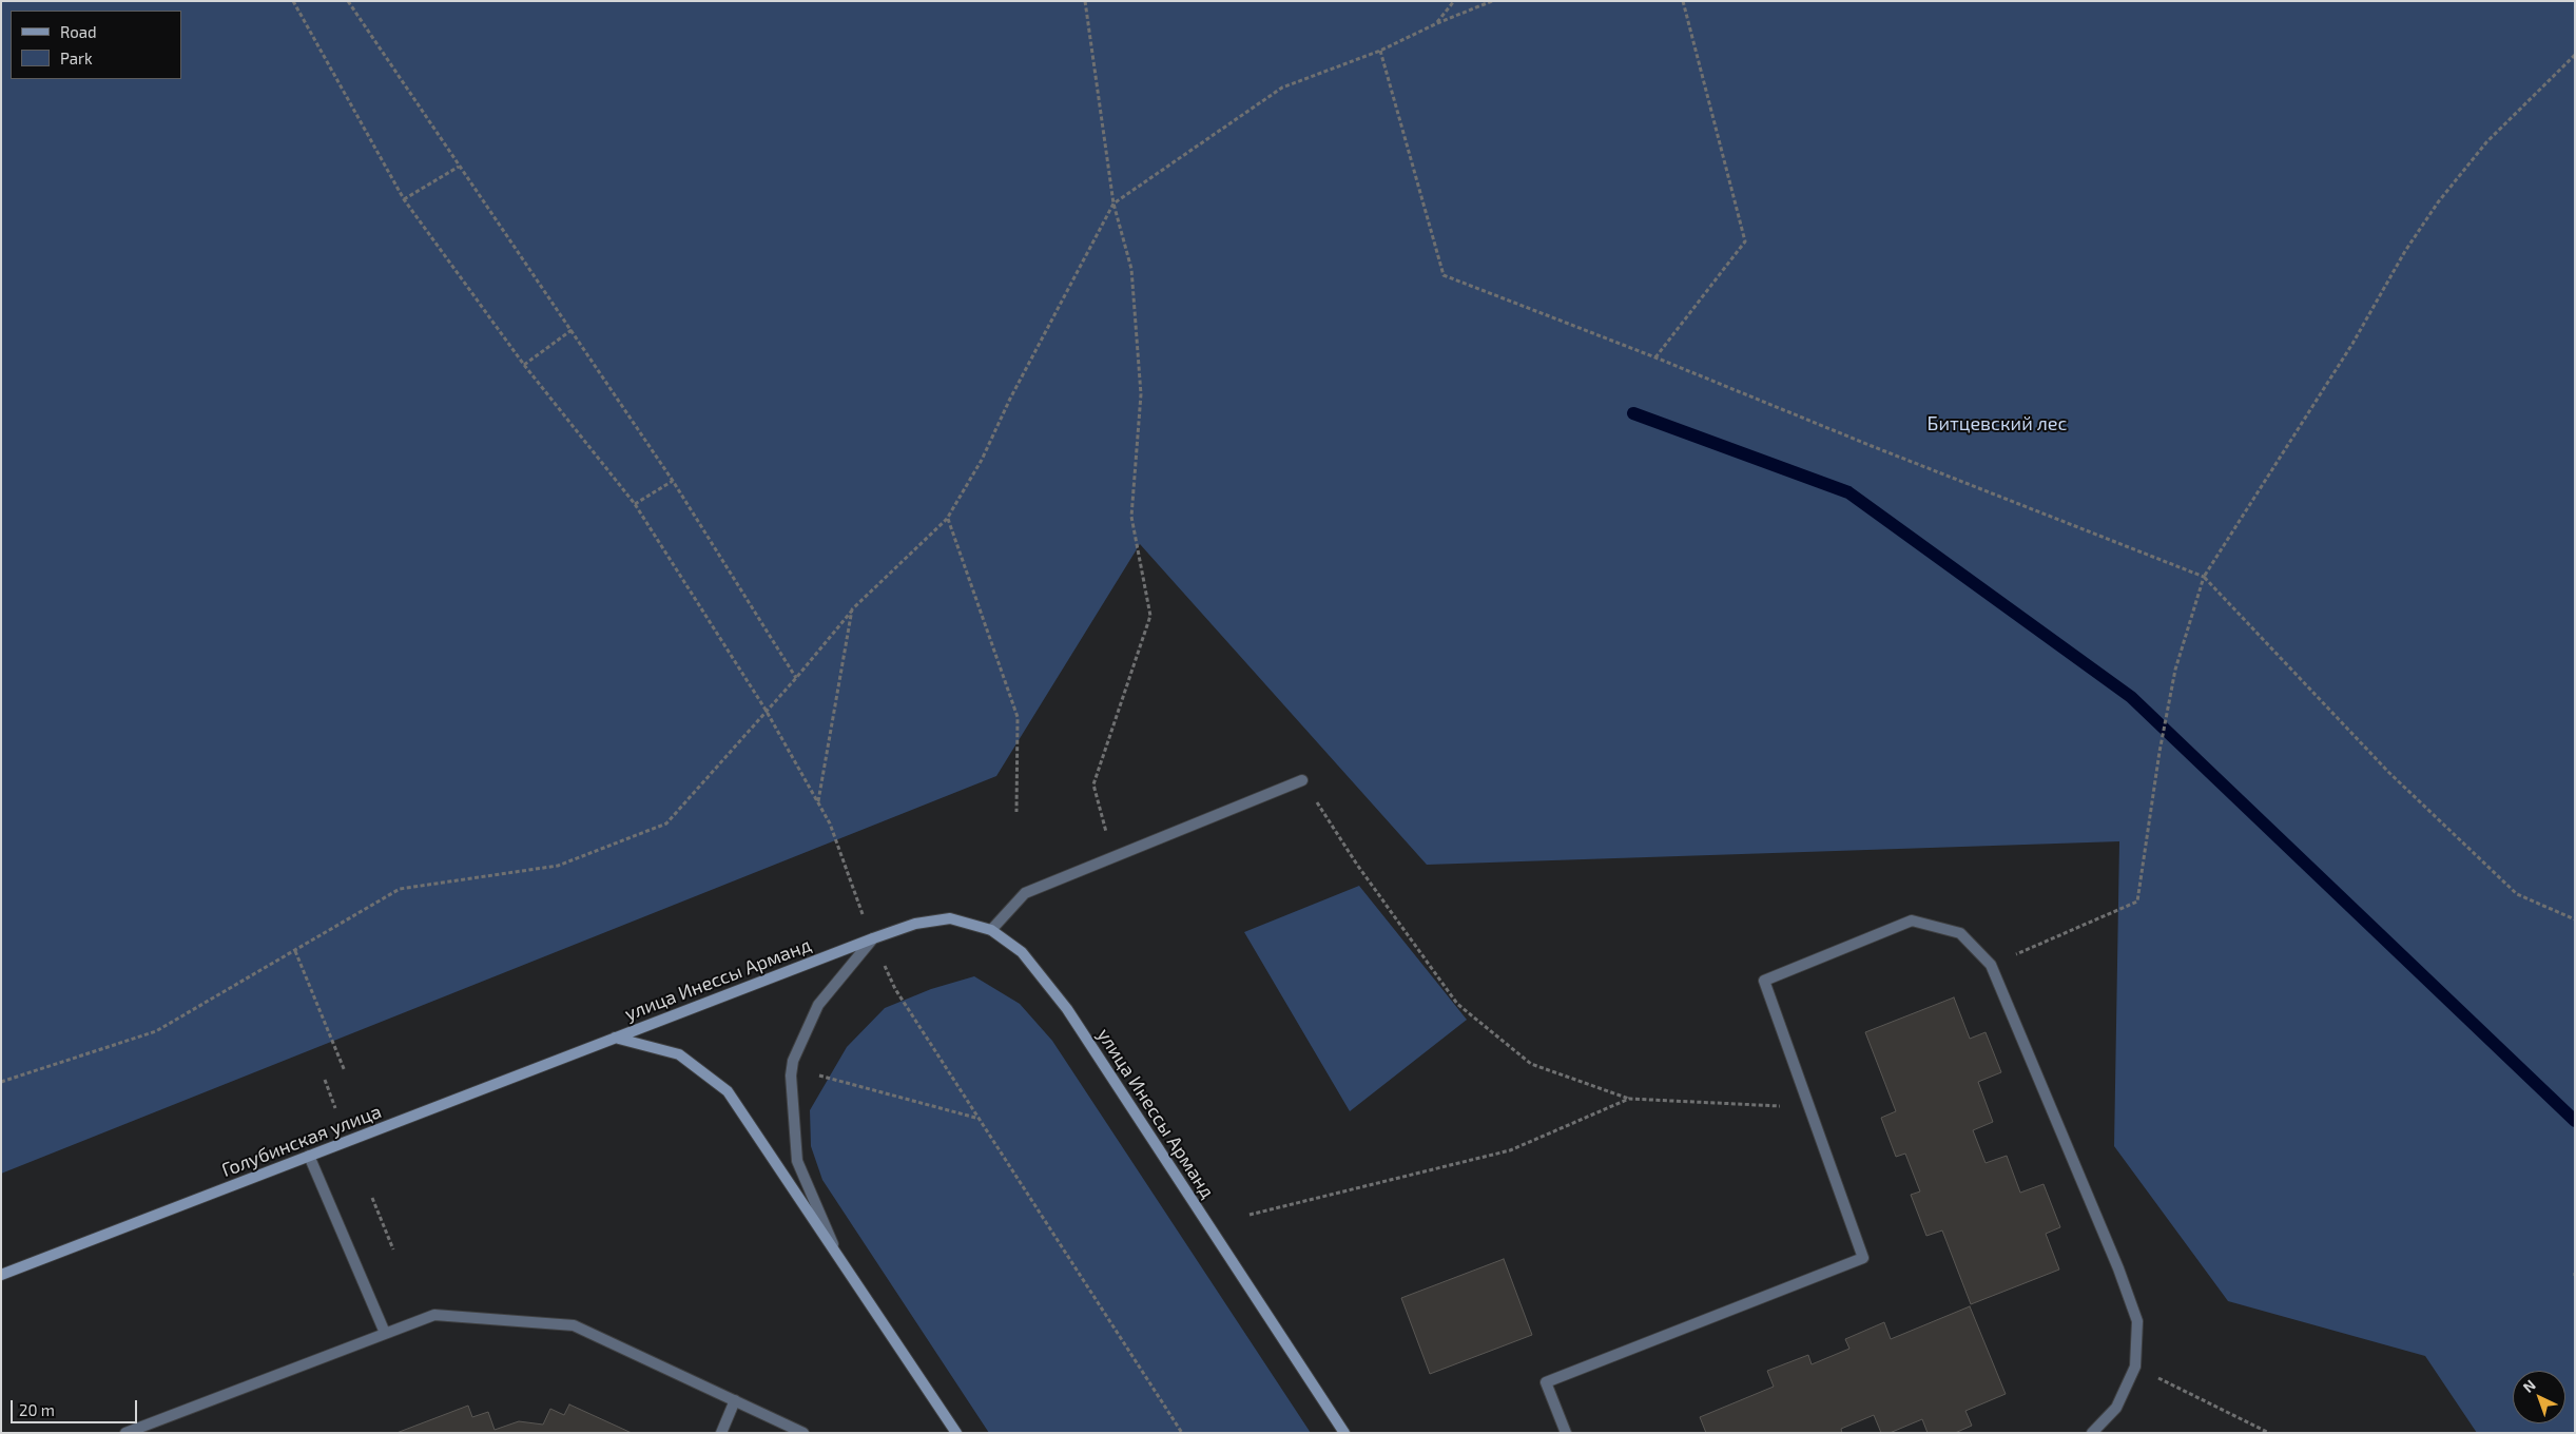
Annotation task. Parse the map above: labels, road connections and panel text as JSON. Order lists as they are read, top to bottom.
{
  "streets": {
    "street": ["улица Инессы Арманд", "Голубинская улица"]
  },
  "crossings": [
    ["улица Инессы Арманд", "Голубинская улица"]
  ],
  "parks": ["Битцевский лес"],
  "legend": ["Road", "Park"],
  "scale_bar": "20 m",
  "north": "top left"
}
